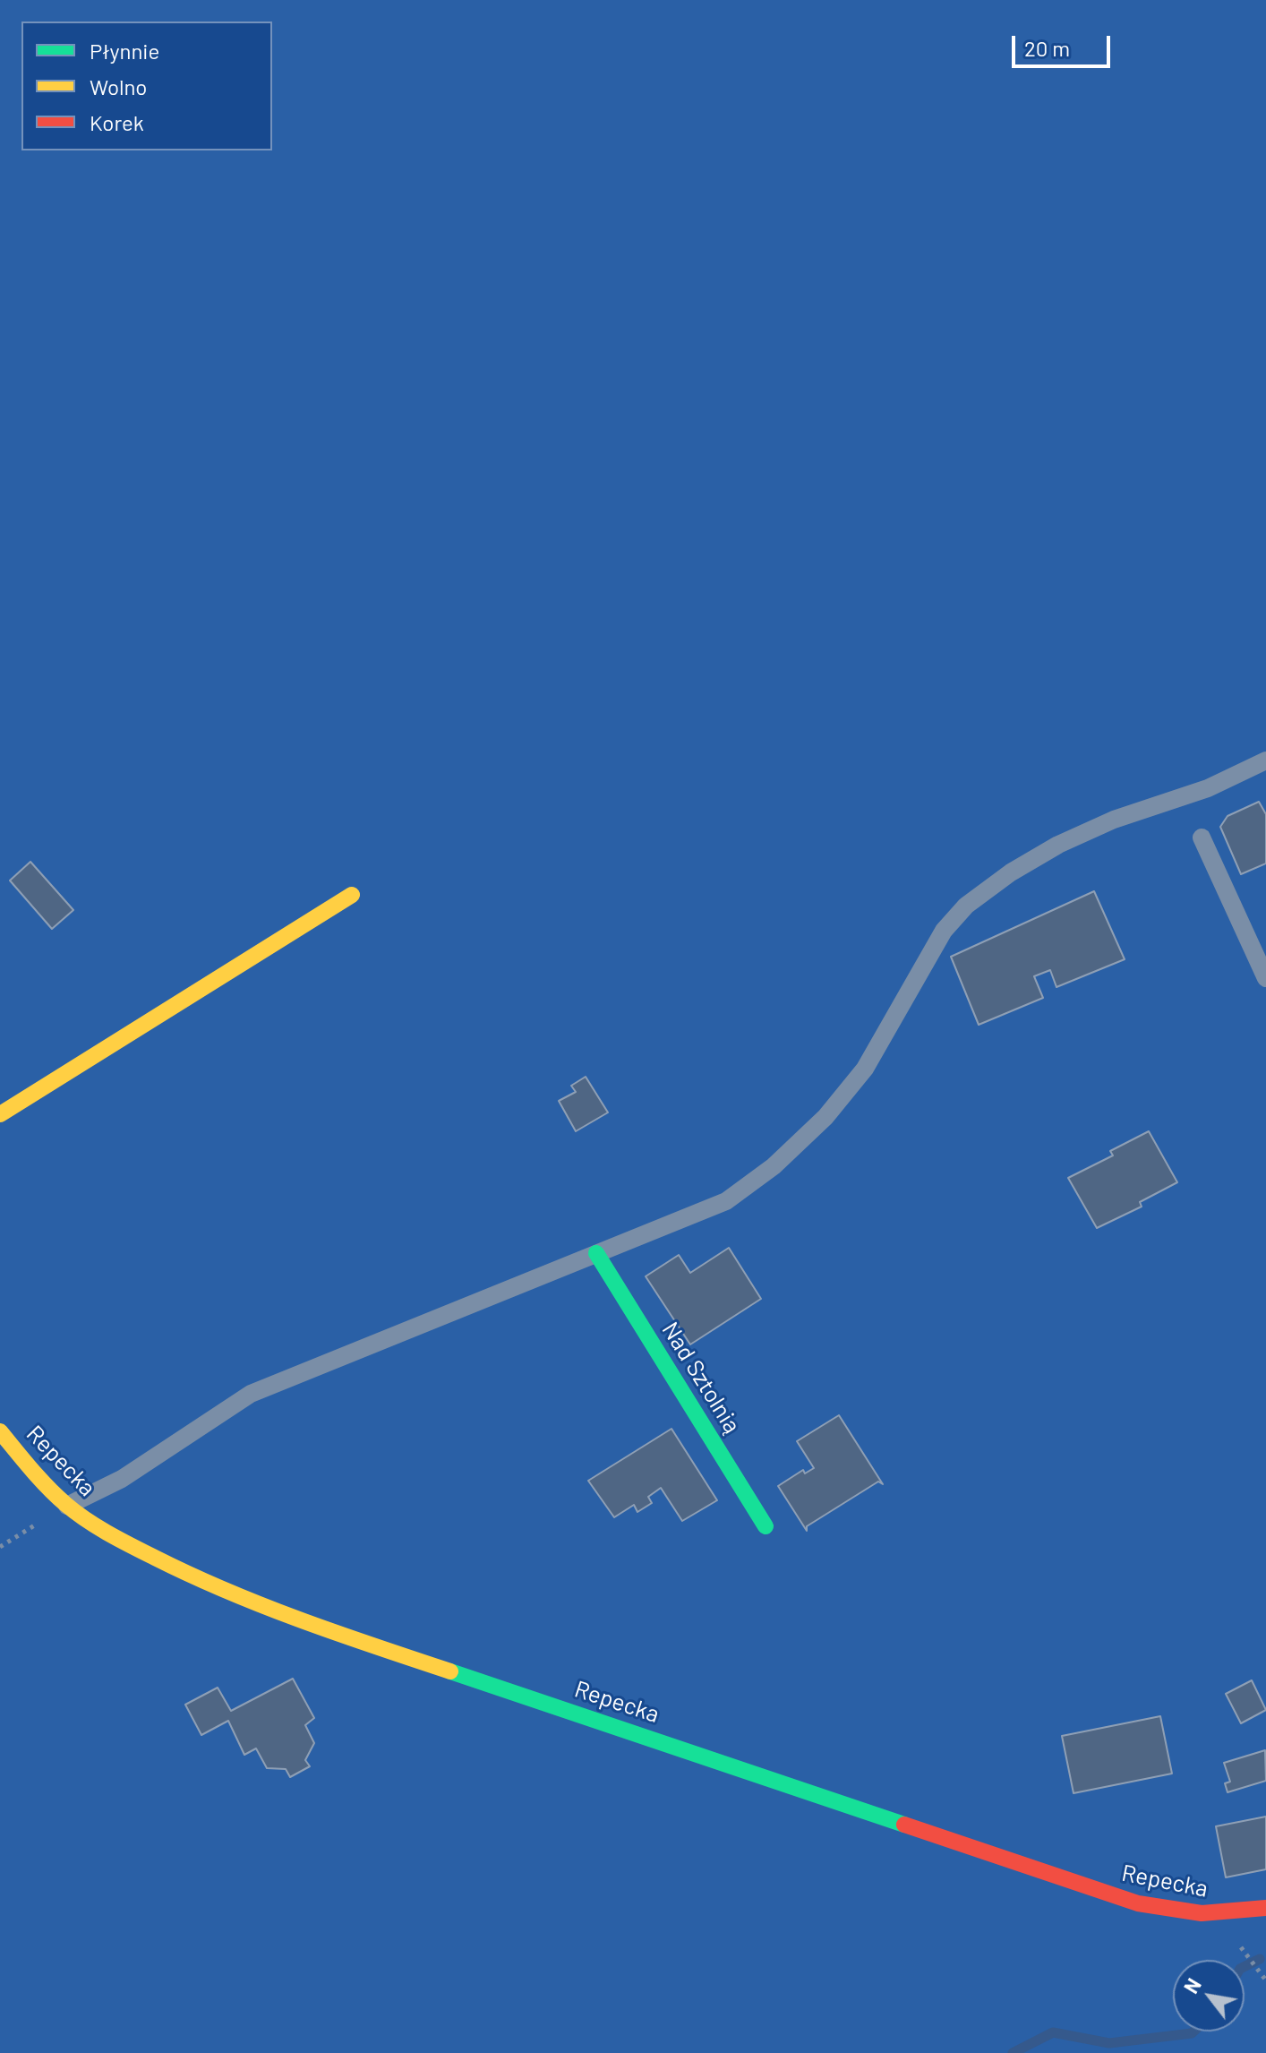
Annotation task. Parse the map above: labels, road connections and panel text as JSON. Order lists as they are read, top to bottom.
{
  "streets": {
    "street": ["Nad Sztolnią", "Repecka"]
  },
  "legend": ["Płynnie", "Wolno", "Korek"],
  "scale_bar": "20 m",
  "north": "top left"
}
